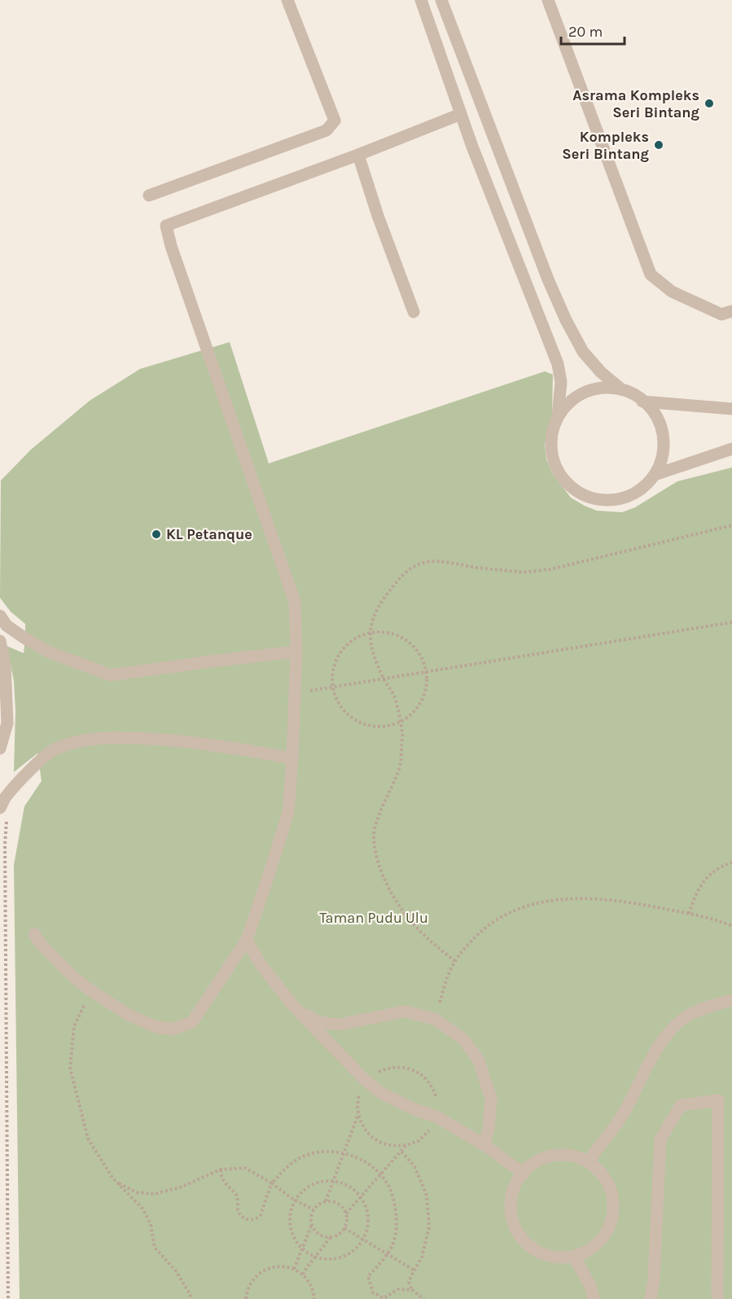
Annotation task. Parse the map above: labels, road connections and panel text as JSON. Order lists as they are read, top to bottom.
{
  "parks": ["Taman Pudu Ulu"],
  "places": ["Asrama Kompleks Seri Bintang", "Kompleks Seri Bintang", "KL Petanque"],
  "scale_bar": "20 m"
}
